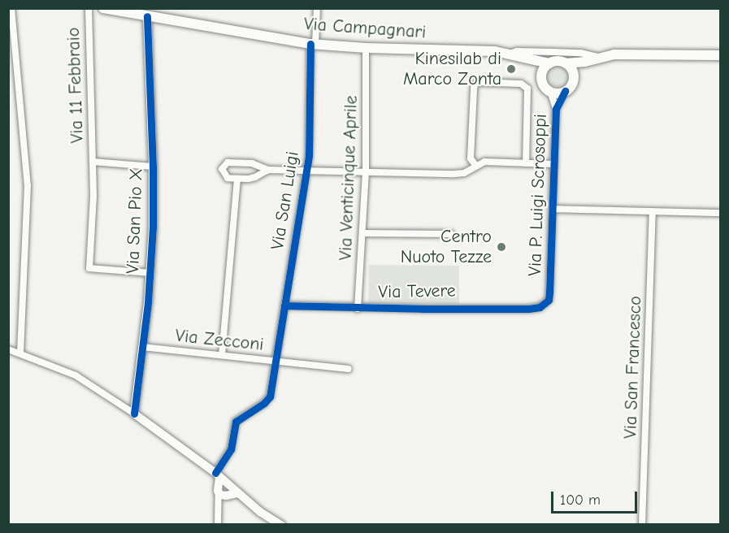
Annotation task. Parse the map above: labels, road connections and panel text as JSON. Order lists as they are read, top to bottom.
{
  "streets": {
    "main road": ["Via Campagnari"],
    "street": [
      "Via 11 Febbraio",
      "Via Venticinque Aprile",
      "Via P. Luigi Scrosoppi",
      "Via San Luigi",
      "Via San Pio X",
      "Via Tevere",
      "Via Zecconi",
      "Via San Francesco"
    ]
  },
  "crossings": [
    ["Via Campagnari", "Via Venticinque Aprile"],
    ["Via Campagnari", "Via P. Luigi Scrosoppi"],
    ["Via Campagnari", "Via San Luigi"],
    ["Via Campagnari", "Via San Pio X"],
    ["Via 11 Febbraio", "Via San Pio X"],
    ["Via Venticinque Aprile", "Via Tevere"],
    ["Via P. Luigi Scrosoppi", "Via Tevere"],
    ["Via P. Luigi Scrosoppi", "Via San Francesco"],
    ["Via San Luigi", "Via Tevere"],
    ["Via San Luigi", "Via Zecconi"],
    ["Via San Pio X", "Via Zecconi"]
  ],
  "places": ["Kinesilab di Marco Zonta", "Centro Nuoto Tezze"],
  "scale_bar": "100 m"
}
